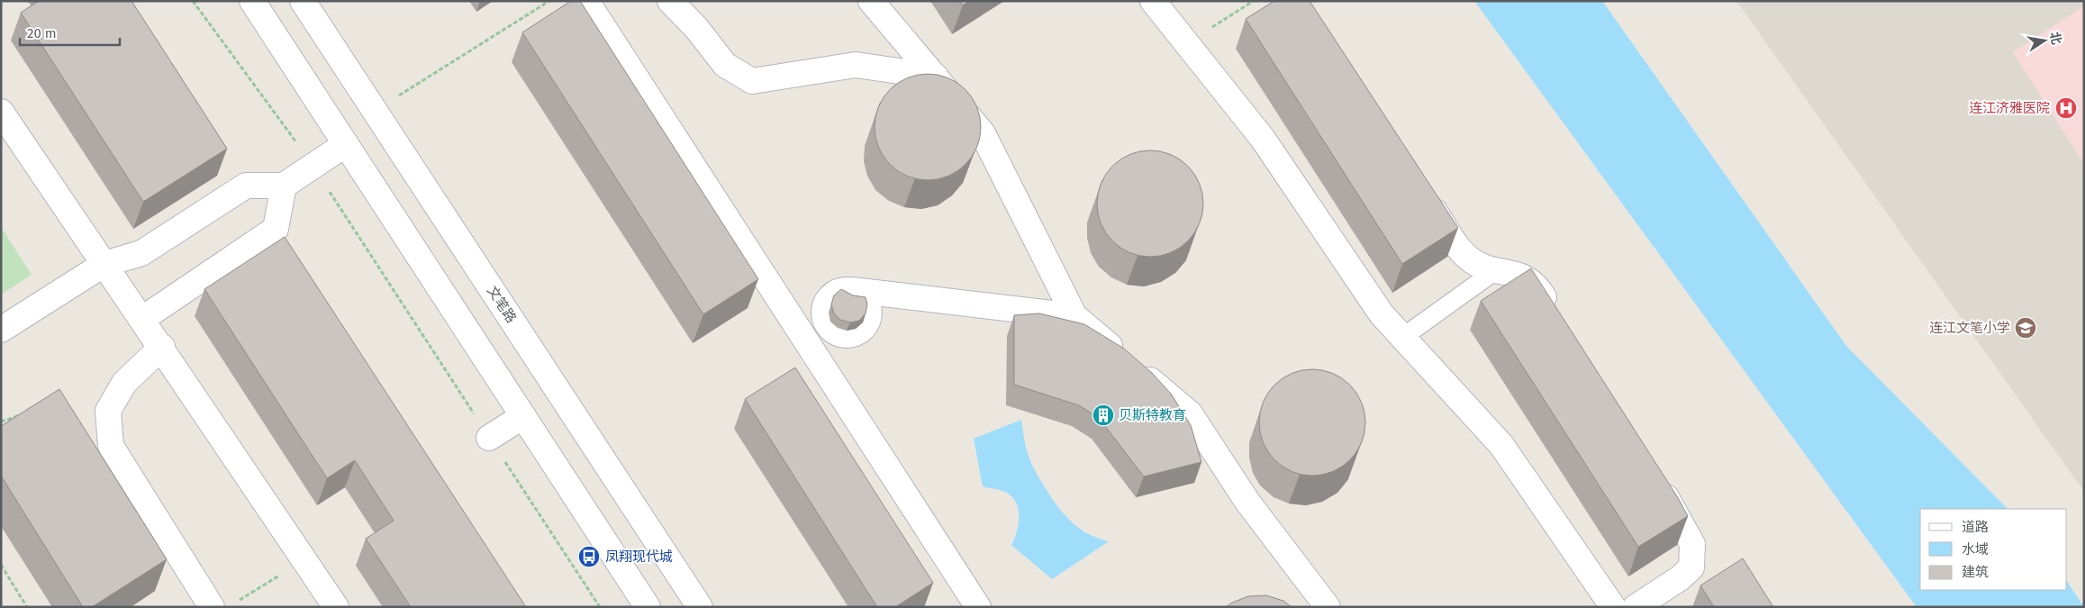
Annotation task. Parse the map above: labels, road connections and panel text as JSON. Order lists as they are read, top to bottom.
{
  "streets": {
    "street": ["文笔路"]
  },
  "places": {
    "hospital": ["连江济雅医院"],
    "school or university": ["连江文笔小学"],
    "building": ["贝斯特教育"],
    "bus stop": ["凤翔现代城"]
  },
  "legend": ["道路", "水域", "建筑"],
  "scale_bar": "20 m",
  "north": "right"
}
